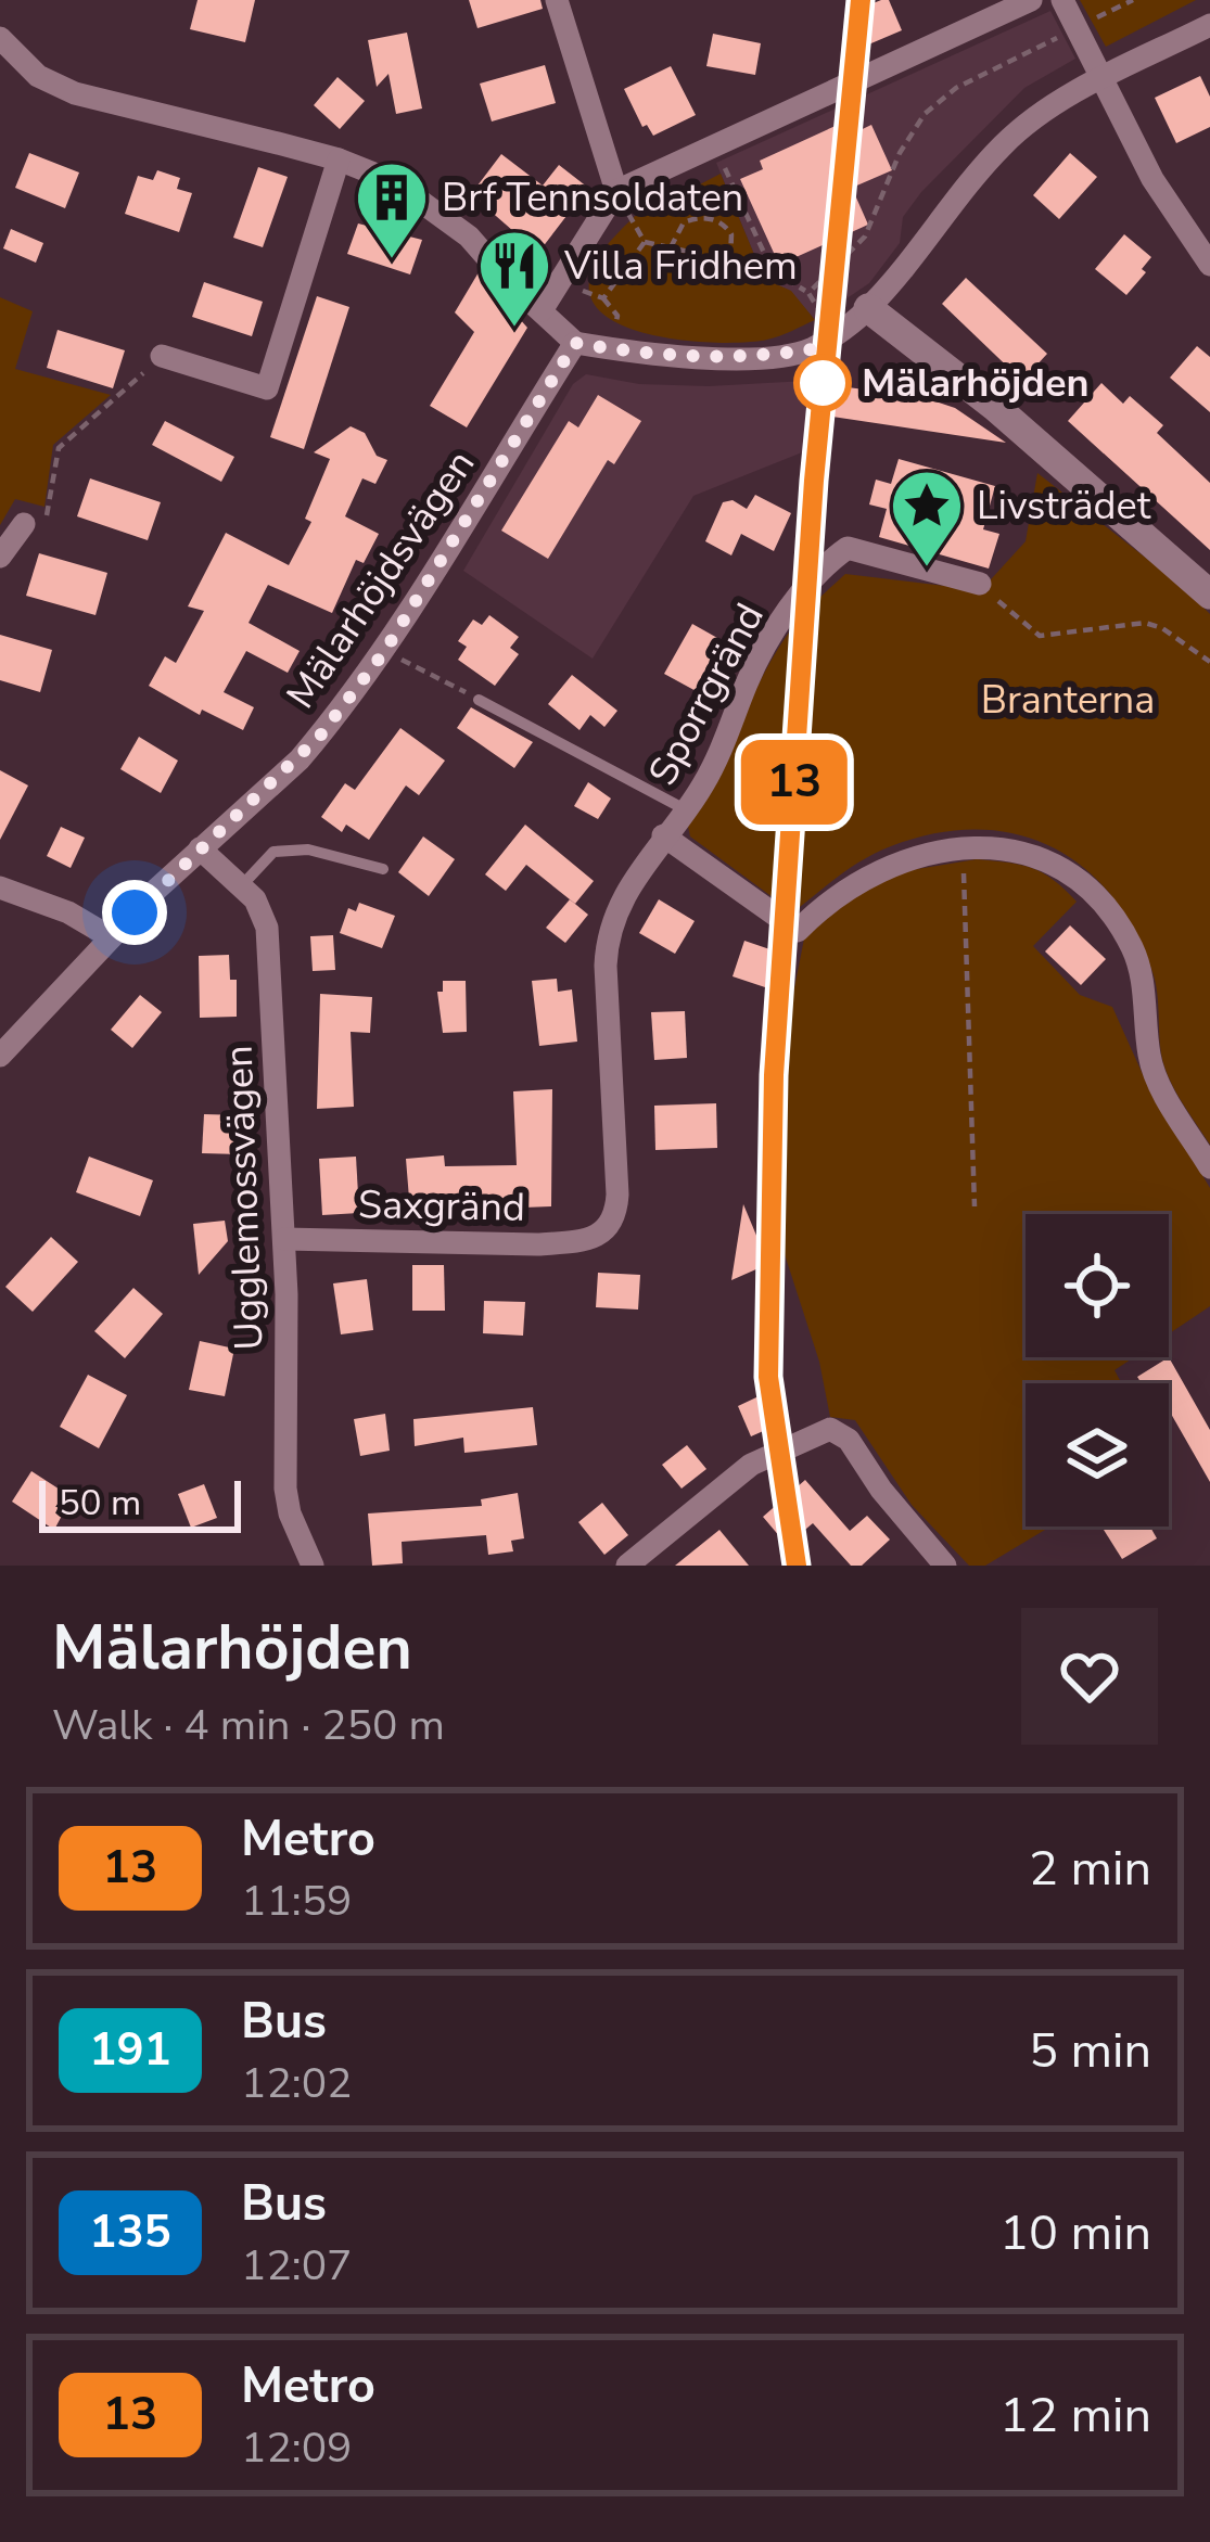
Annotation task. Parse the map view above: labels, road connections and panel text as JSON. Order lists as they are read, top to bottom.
{
  "streets": {
    "street": [
      "Mälarhöjdsvägen",
      "Sporrgränd",
      "Ugglemossvägen",
      "Saxgränd"
    ]
  },
  "crossings": [
    ["Mälarhöjdsvägen", "Ugglemossvägen"],
    ["Sporrgränd", "Saxgränd"],
    ["Ugglemossvägen", "Saxgränd"]
  ],
  "parks": ["Branterna"],
  "places": {
    "building": ["Brf Tennsoldaten"],
    "restaurant": ["Villa Fridhem"],
    "other": ["Mälarhöjden"],
    "place": ["Livsträdet"]
  },
  "lines": ["metro line 13"],
  "scale_bar": "50 m",
  "page": {
    "on_map": "13",
    "scale": "50 m",
    "heading": ["Mälarhöjden", "Walk · 4 min · 250 m"],
    "list": [
      {
        "mark": "13",
        "name": "Metro",
        "note": "11:59",
        "value": "2 min"
      },
      {
        "mark": "191",
        "name": "Bus",
        "note": "12:02",
        "value": "5 min"
      },
      {
        "mark": "135",
        "name": "Bus",
        "note": "12:07",
        "value": "10 min"
      },
      {
        "mark": "13",
        "name": "Metro",
        "note": "12:09",
        "value": "12 min"
      }
    ]
  }
}
